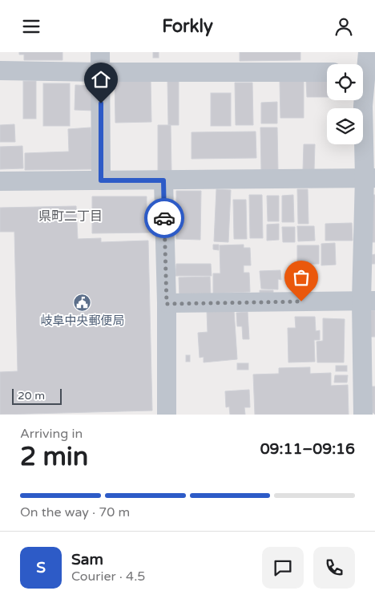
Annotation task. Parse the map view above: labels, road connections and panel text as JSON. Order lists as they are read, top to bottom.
{
  "districts": ["県町二丁目"],
  "places": {
    "public building": ["岐阜中央郵便局"]
  },
  "scale_bar": "20 m",
  "page": {
    "header": "Forkly",
    "scale": "20 m",
    "heading": ["2 min", "Arriving in", "09:11–09:16"],
    "panel": ["Sam", "Courier · 4.5"],
    "bar": "On the way · 70 m",
    "round": "S"
  }
}
